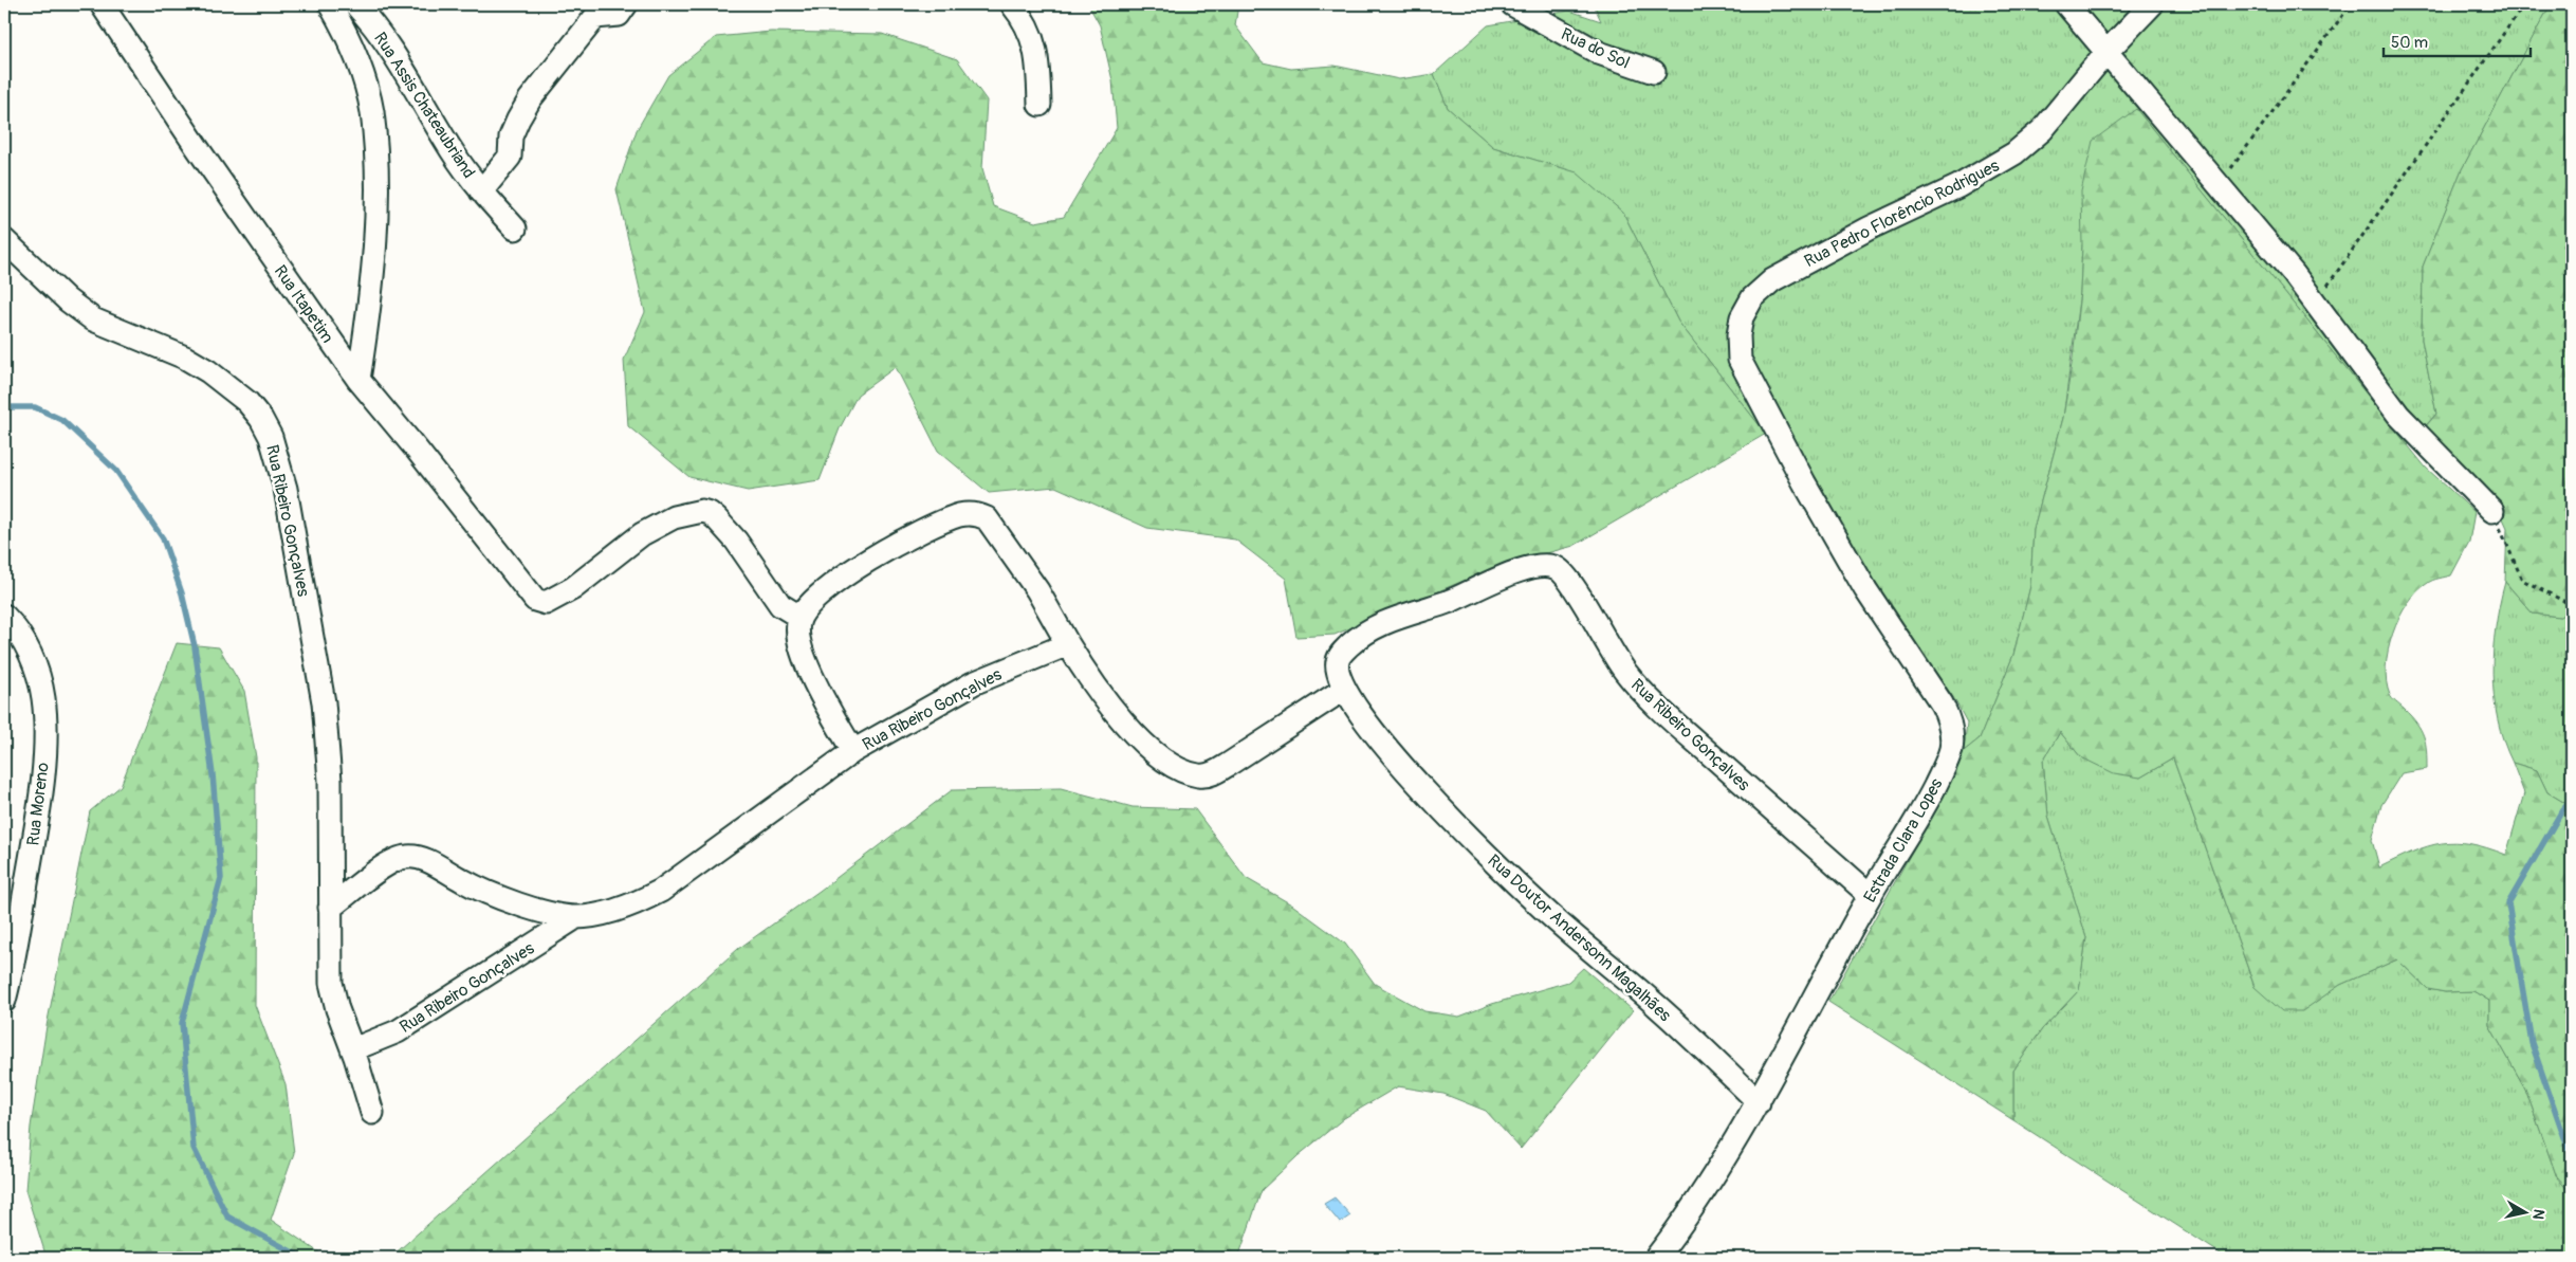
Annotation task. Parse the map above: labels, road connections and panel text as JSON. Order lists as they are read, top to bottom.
{
  "streets": {
    "street": [
      "Rua do Sol",
      "Rua Assis Chateaubriand",
      "Rua Pedro Florêncio Rodrigues",
      "Rua Itapetim",
      "Rua Ribeiro Gonçalves",
      "Rua Moreno",
      "Estrada Clara Lopes",
      "Rua Doutor Andersonn Magalhães"
    ]
  },
  "crossings": [
    ["Rua Assis Chateaubriand", "Rua Itapetim"],
    ["Rua Pedro Florêncio Rodrigues", "Estrada Clara Lopes"],
    ["Rua Ribeiro Gonçalves", "Estrada Clara Lopes"],
    ["Rua Ribeiro Gonçalves", "Rua Doutor Andersonn Magalhães"],
    ["Estrada Clara Lopes", "Rua Doutor Andersonn Magalhães"]
  ],
  "scale_bar": "50 m",
  "north": "right"
}
